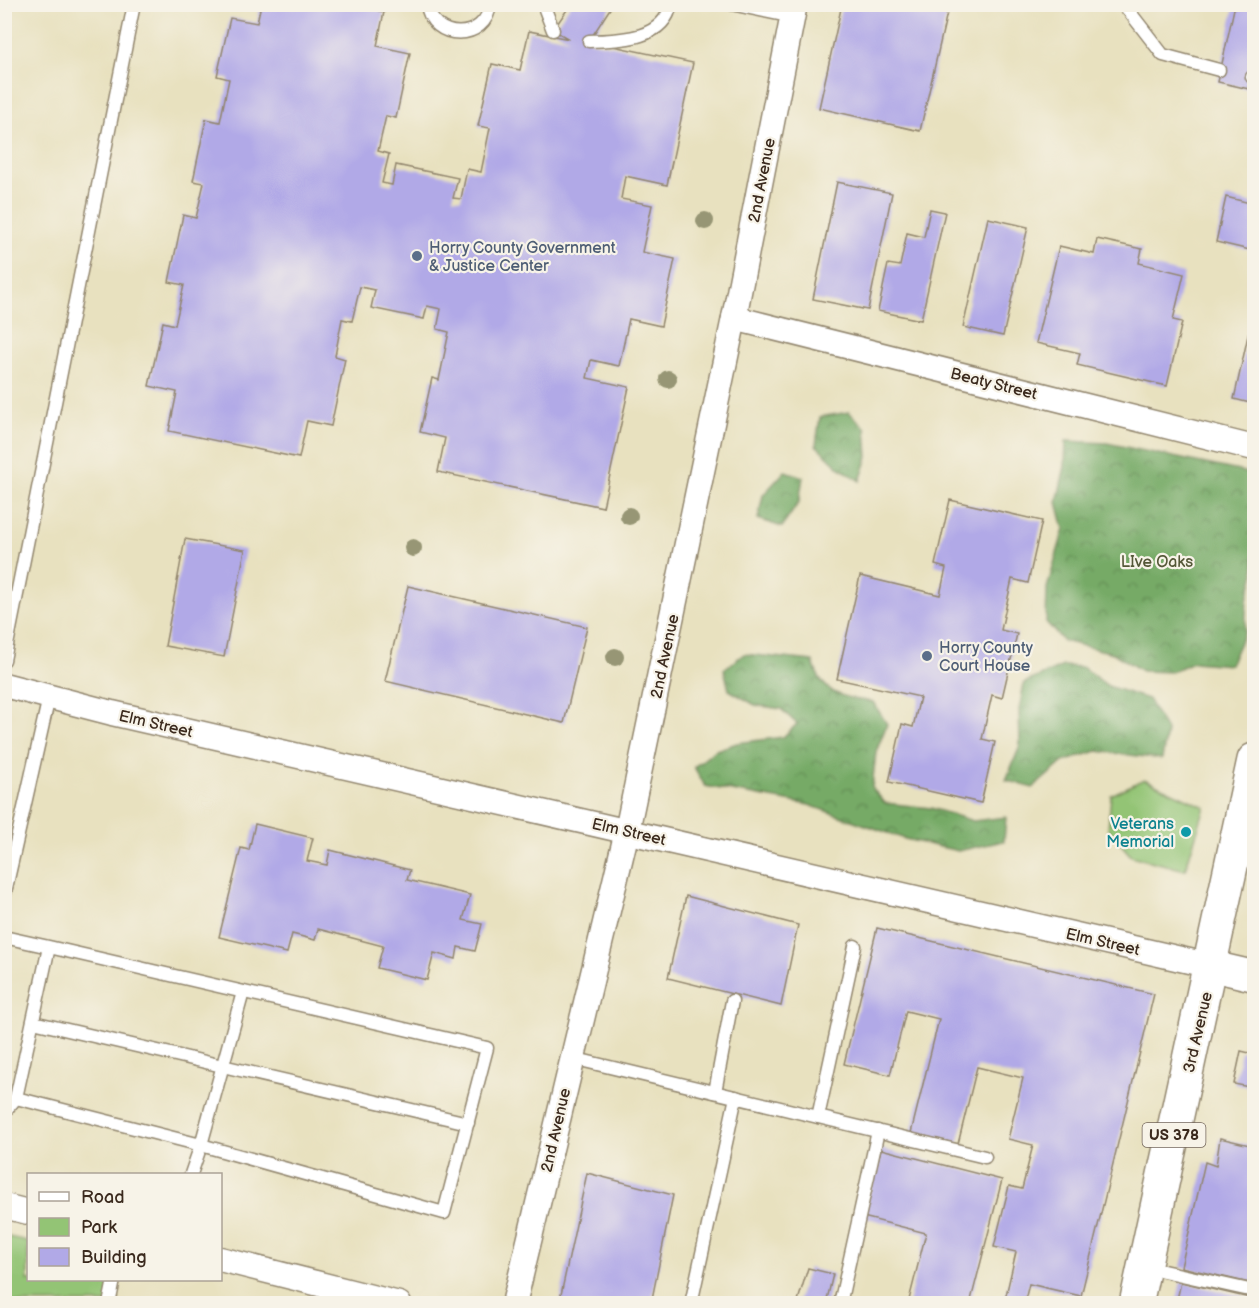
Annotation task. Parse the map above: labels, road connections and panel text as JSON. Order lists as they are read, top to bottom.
{
  "streets": {
    "main road": ["3rd Avenue", "US 378"],
    "street": ["2nd Avenue", "Beaty Street", "Elm Street"]
  },
  "crossings": [
    ["2nd Avenue", "Beaty Street"],
    ["2nd Avenue", "Elm Street"],
    ["Elm Street", "3rd Avenue"]
  ],
  "parks": ["LIve Oaks"],
  "places": ["Horry County Government & Justice Center", "Horry County Court House", "Veterans Memorial"],
  "legend": ["Road", "Park", "Building"]
}
